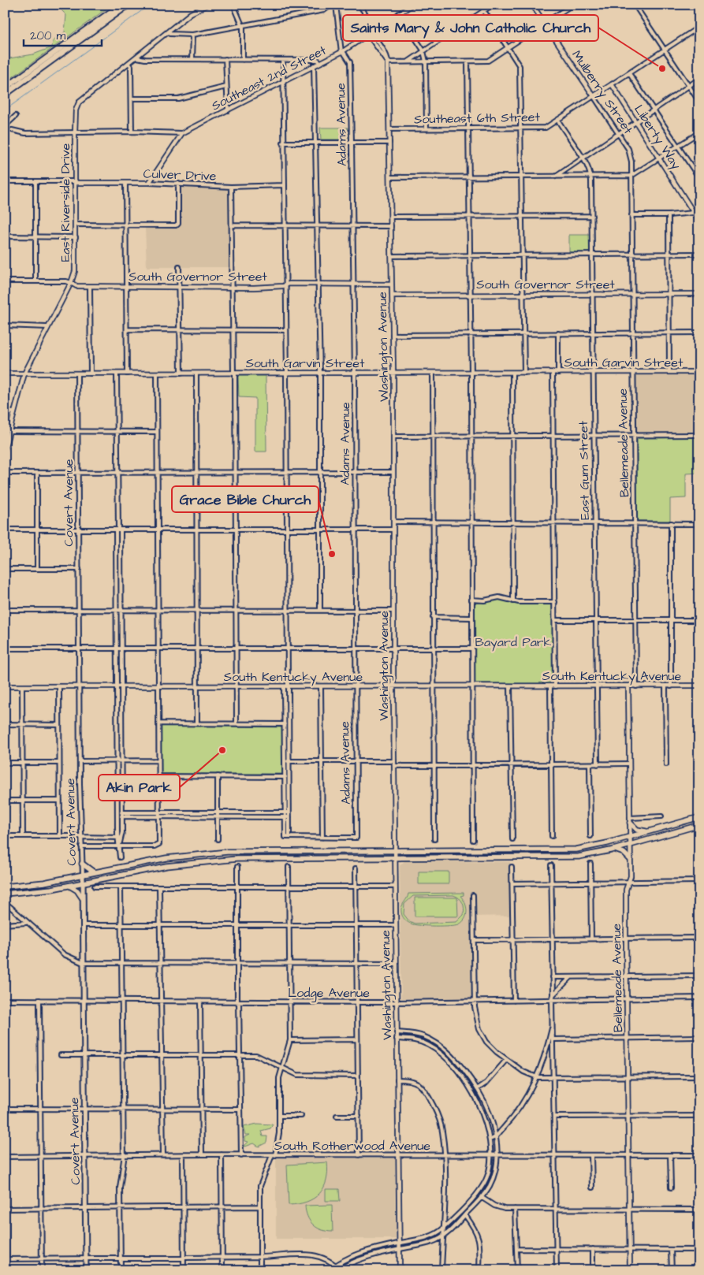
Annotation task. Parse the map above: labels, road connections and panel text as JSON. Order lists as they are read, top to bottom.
{
  "streets": {
    "main road": ["Covert Avenue"],
    "street": [
      "Southeast 2nd Street",
      "Mulberry Street",
      "Southeast 6th Street",
      "Adams Avenue",
      "Liberty Way",
      "Culver Drive",
      "East Riverside Drive",
      "South Governor Street",
      "Washington Avenue",
      "South Garvin Street",
      "Bellemeade Avenue",
      "East Gum Street",
      "South Kentucky Avenue",
      "Lodge Avenue",
      "South Rotherwood Avenue"
    ]
  },
  "crossings": [
    ["Southeast 2nd Street", "Adams Avenue"],
    ["Southeast 2nd Street", "Culver Drive"],
    ["Mulberry Street", "Southeast 6th Street"],
    ["Mulberry Street", "Bellemeade Avenue"],
    ["Southeast 6th Street", "Liberty Way"],
    ["Southeast 6th Street", "Washington Avenue"],
    ["Adams Avenue", "South Governor Street"],
    ["Adams Avenue", "South Garvin Street"],
    ["Adams Avenue", "South Kentucky Avenue"],
    ["Culver Drive", "East Riverside Drive"],
    ["East Riverside Drive", "South Governor Street"],
    ["East Riverside Drive", "South Garvin Street"],
    ["South Governor Street", "Washington Avenue"],
    ["South Governor Street", "Bellemeade Avenue"],
    ["South Governor Street", "East Gum Street"],
    ["Washington Avenue", "South Garvin Street"],
    ["Washington Avenue", "South Kentucky Avenue"],
    ["Washington Avenue", "Lodge Avenue"],
    ["Washington Avenue", "South Rotherwood Avenue"],
    ["South Garvin Street", "Bellemeade Avenue"],
    ["South Garvin Street", "East Gum Street"],
    ["South Garvin Street", "Covert Avenue"],
    ["Bellemeade Avenue", "South Kentucky Avenue"],
    ["Bellemeade Avenue", "Lodge Avenue"],
    ["Bellemeade Avenue", "South Rotherwood Avenue"],
    ["East Gum Street", "South Kentucky Avenue"],
    ["Covert Avenue", "South Kentucky Avenue"],
    ["Covert Avenue", "Lodge Avenue"],
    ["Covert Avenue", "South Rotherwood Avenue"]
  ],
  "parks": ["Bayard Park"],
  "places": ["Saints Mary & John Catholic Church", "Grace Bible Church", "Akin Park"],
  "scale_bar": "200 m"
}
